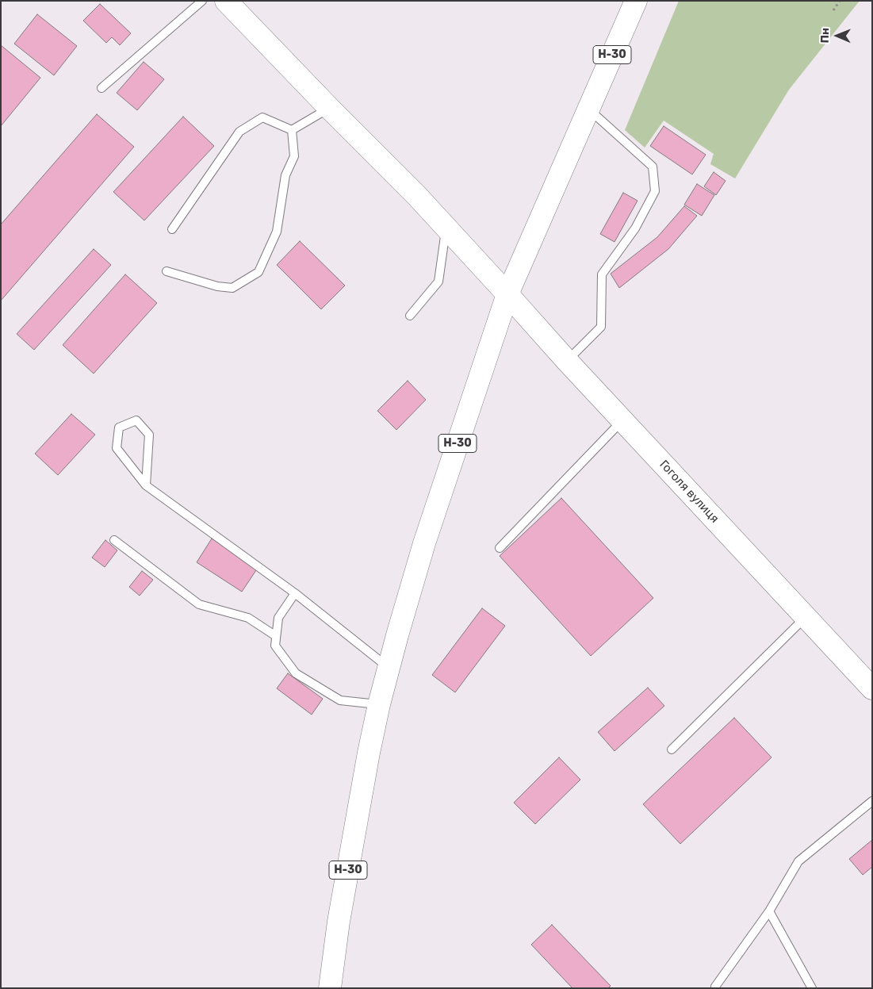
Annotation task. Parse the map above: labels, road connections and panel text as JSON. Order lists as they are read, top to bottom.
{
  "streets": {
    "main road": ["Н-30", "Гоголя вулиця"]
  },
  "crossings": [
    ["Н-30", "Гоголя вулиця"]
  ],
  "north": "left"
}
